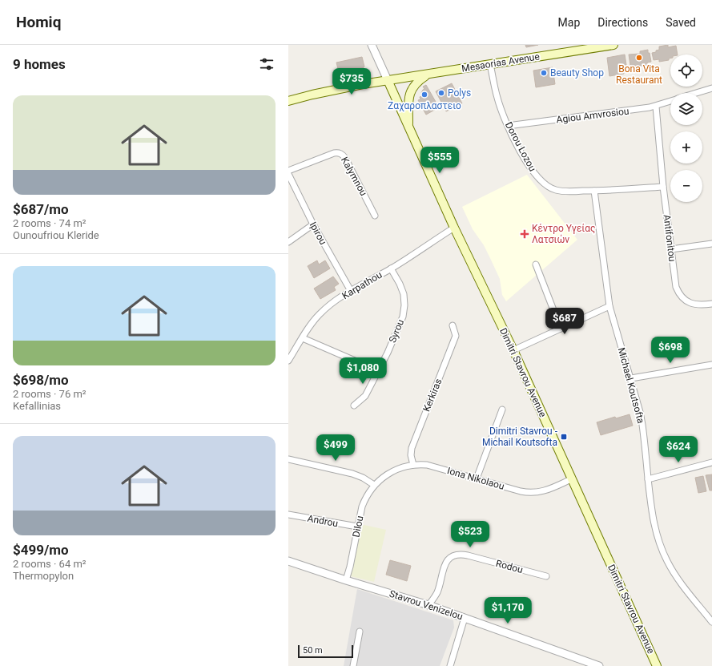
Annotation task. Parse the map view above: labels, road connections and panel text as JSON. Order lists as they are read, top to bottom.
{
  "streets": {
    "main road": ["Mesaorias Avenue", "Dimitri Stavrou Avenue"],
    "street": [
      "Agiou Amvrosiou",
      "Dorou Lozou",
      "Kalymnou",
      "Ipirou",
      "Antifonitou",
      "Karpathou",
      "Syrou",
      "Michael Koutsofta",
      "Kerkiras",
      "Iona Nikolaou",
      "Androu",
      "Dilou",
      "Rodou",
      "Stavrou Venizelou"
    ]
  },
  "crossings": [
    ["Mesaorias Avenue", "Dorou Lozou"],
    ["Mesaorias Avenue", "Dimitri Stavrou Avenue"],
    ["Agiou Amvrosiou", "Dorou Lozou"],
    ["Agiou Amvrosiou", "Antifonitou"],
    ["Dorou Lozou", "Antifonitou"],
    ["Dorou Lozou", "Michael Koutsofta"],
    ["Ipirou", "Karpathou"],
    ["Karpathou", "Syrou"],
    ["Karpathou", "Dimitri Stavrou Avenue"],
    ["Dimitri Stavrou Avenue", "Iona Nikolaou"],
    ["Kerkiras", "Iona Nikolaou"],
    ["Iona Nikolaou", "Dilou"],
    ["Androu", "Dilou"],
    ["Dilou", "Stavrou Venizelou"],
    ["Rodou", "Stavrou Venizelou"]
  ],
  "places": {
    "other": [
      "Bona Vita Restaurant",
      "Beauty Shop",
      "Polys",
      "Ζαχαροπλαστειο"
    ],
    "health": ["Κέντρο Υγείας Λατσιών"],
    "transit": ["Dimitri Stavrou - Michail Koutsofta"]
  },
  "scale_bar": "50 m",
  "page": {
    "header": "Homiq",
    "nav": ["Map", "Directions", "Saved"],
    "heading": "9 homes",
    "map_buttons": ["+", "−"],
    "price": [
      "$735",
      "$555",
      "$687",
      "$698",
      "$1,080",
      "$499",
      "$624",
      "$523",
      "$1,170"
    ],
    "list": [
      {
        "name": "$687/mo",
        "note": "2 rooms · 74 m² · Ounoufriou Kleride"
      },
      {
        "name": "$698/mo",
        "note": "2 rooms · 76 m² · Kefallinias"
      },
      {
        "name": "$499/mo",
        "note": "2 rooms · 64 m² · Thermopylon"
      }
    ],
    "scale": "50 m"
  }
}
